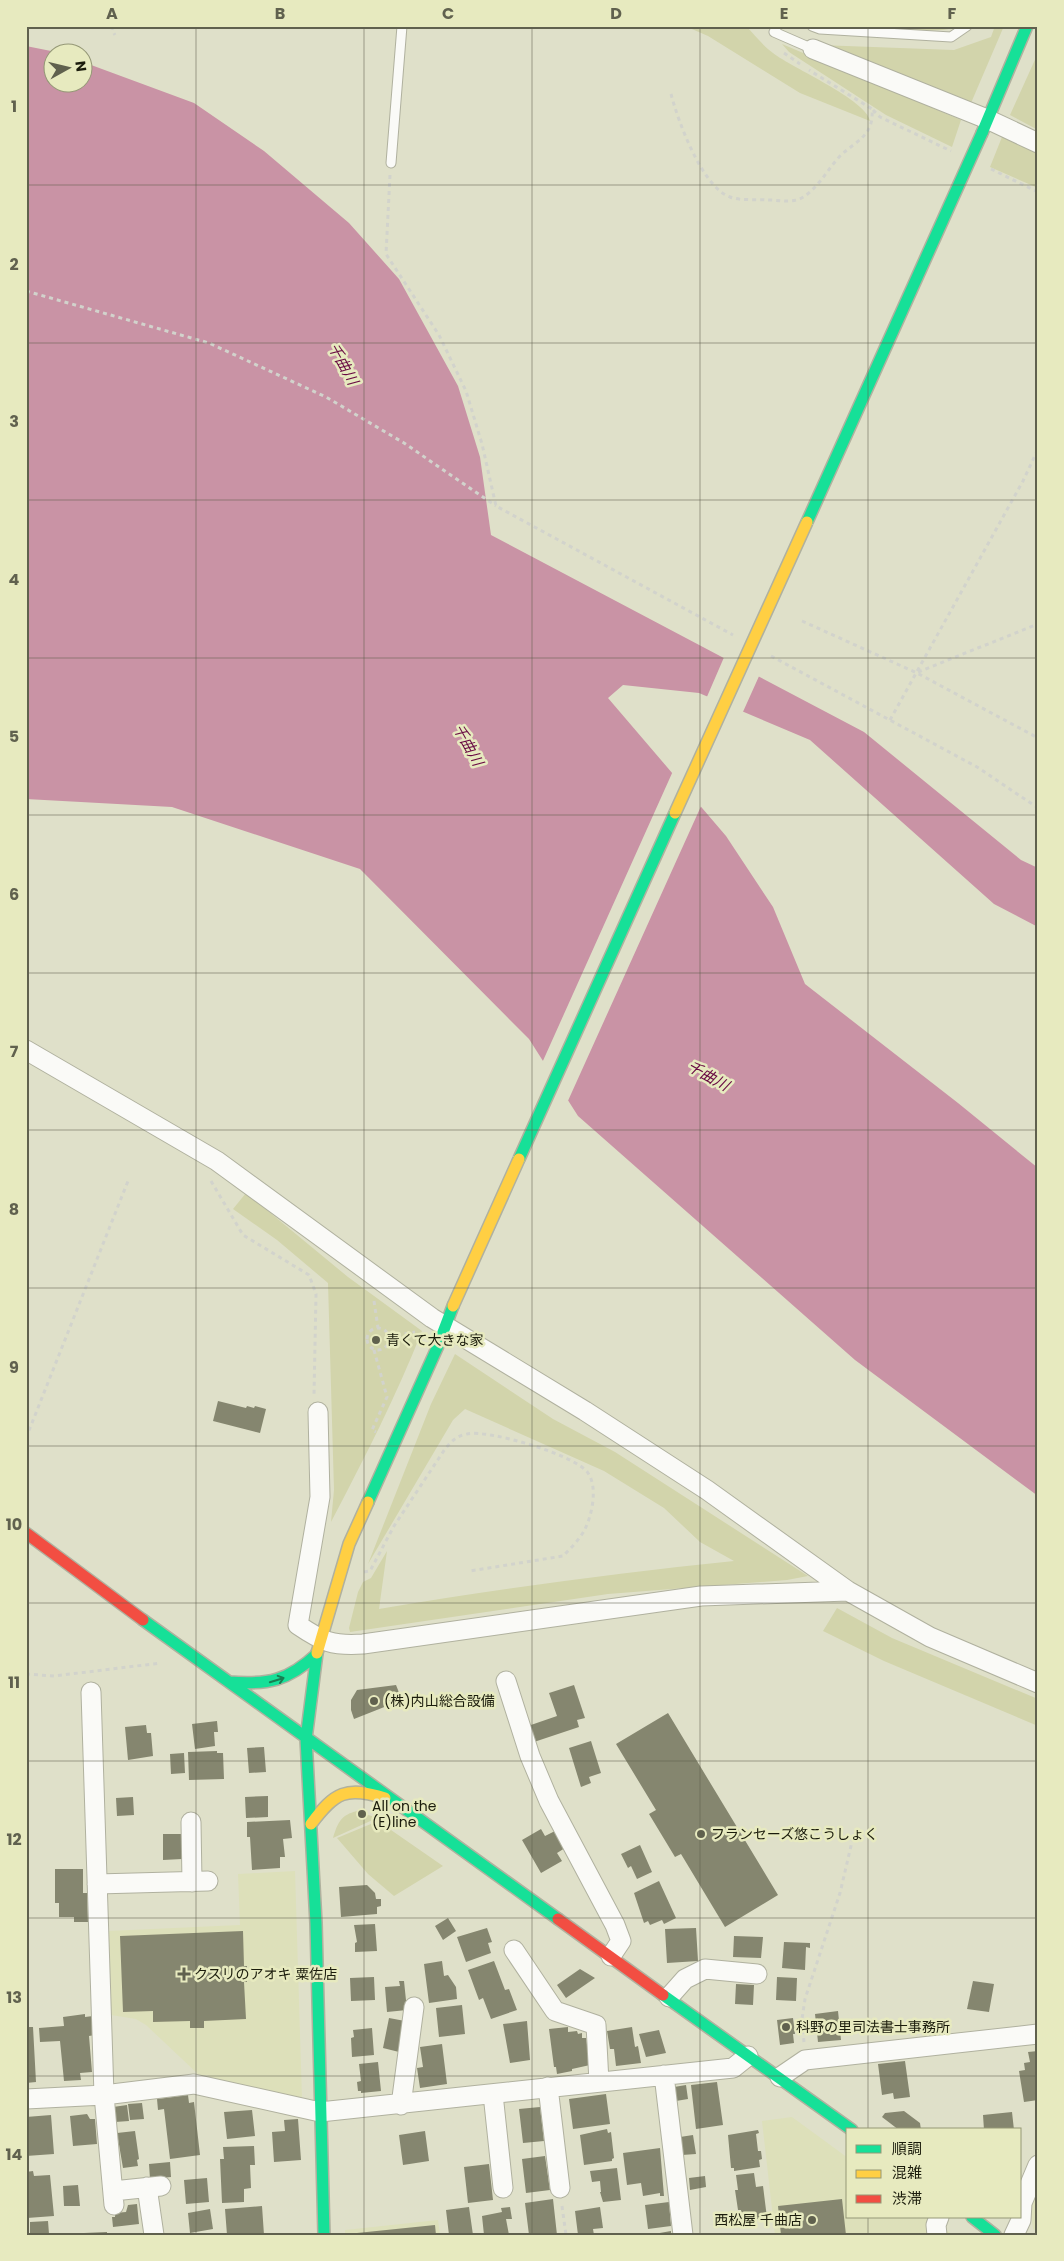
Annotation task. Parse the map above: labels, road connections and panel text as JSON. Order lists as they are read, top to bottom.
{
  "water": ["千曲川"],
  "places": {
    "other": [
      "青くて大きな家",
      "(株)内山総合設備",
      "All on the (E)line",
      "フランセーズ悠こうしょく",
      "科野の里司法書士事務所",
      "西松屋 千曲店"
    ],
    "health": ["クスリのアオキ 粟佐店"]
  },
  "legend": ["順調", "混雑", "渋滞"],
  "north": "right",
  "grid": {
    "columns": [
      "A",
      "B",
      "C",
      "D",
      "E",
      "F"
    ],
    "rows": [
      "1",
      "2",
      "3",
      "4",
      "5",
      "6",
      "7",
      "8",
      "9",
      "10",
      "11",
      "12",
      "13",
      "14"
    ]
  }
}
